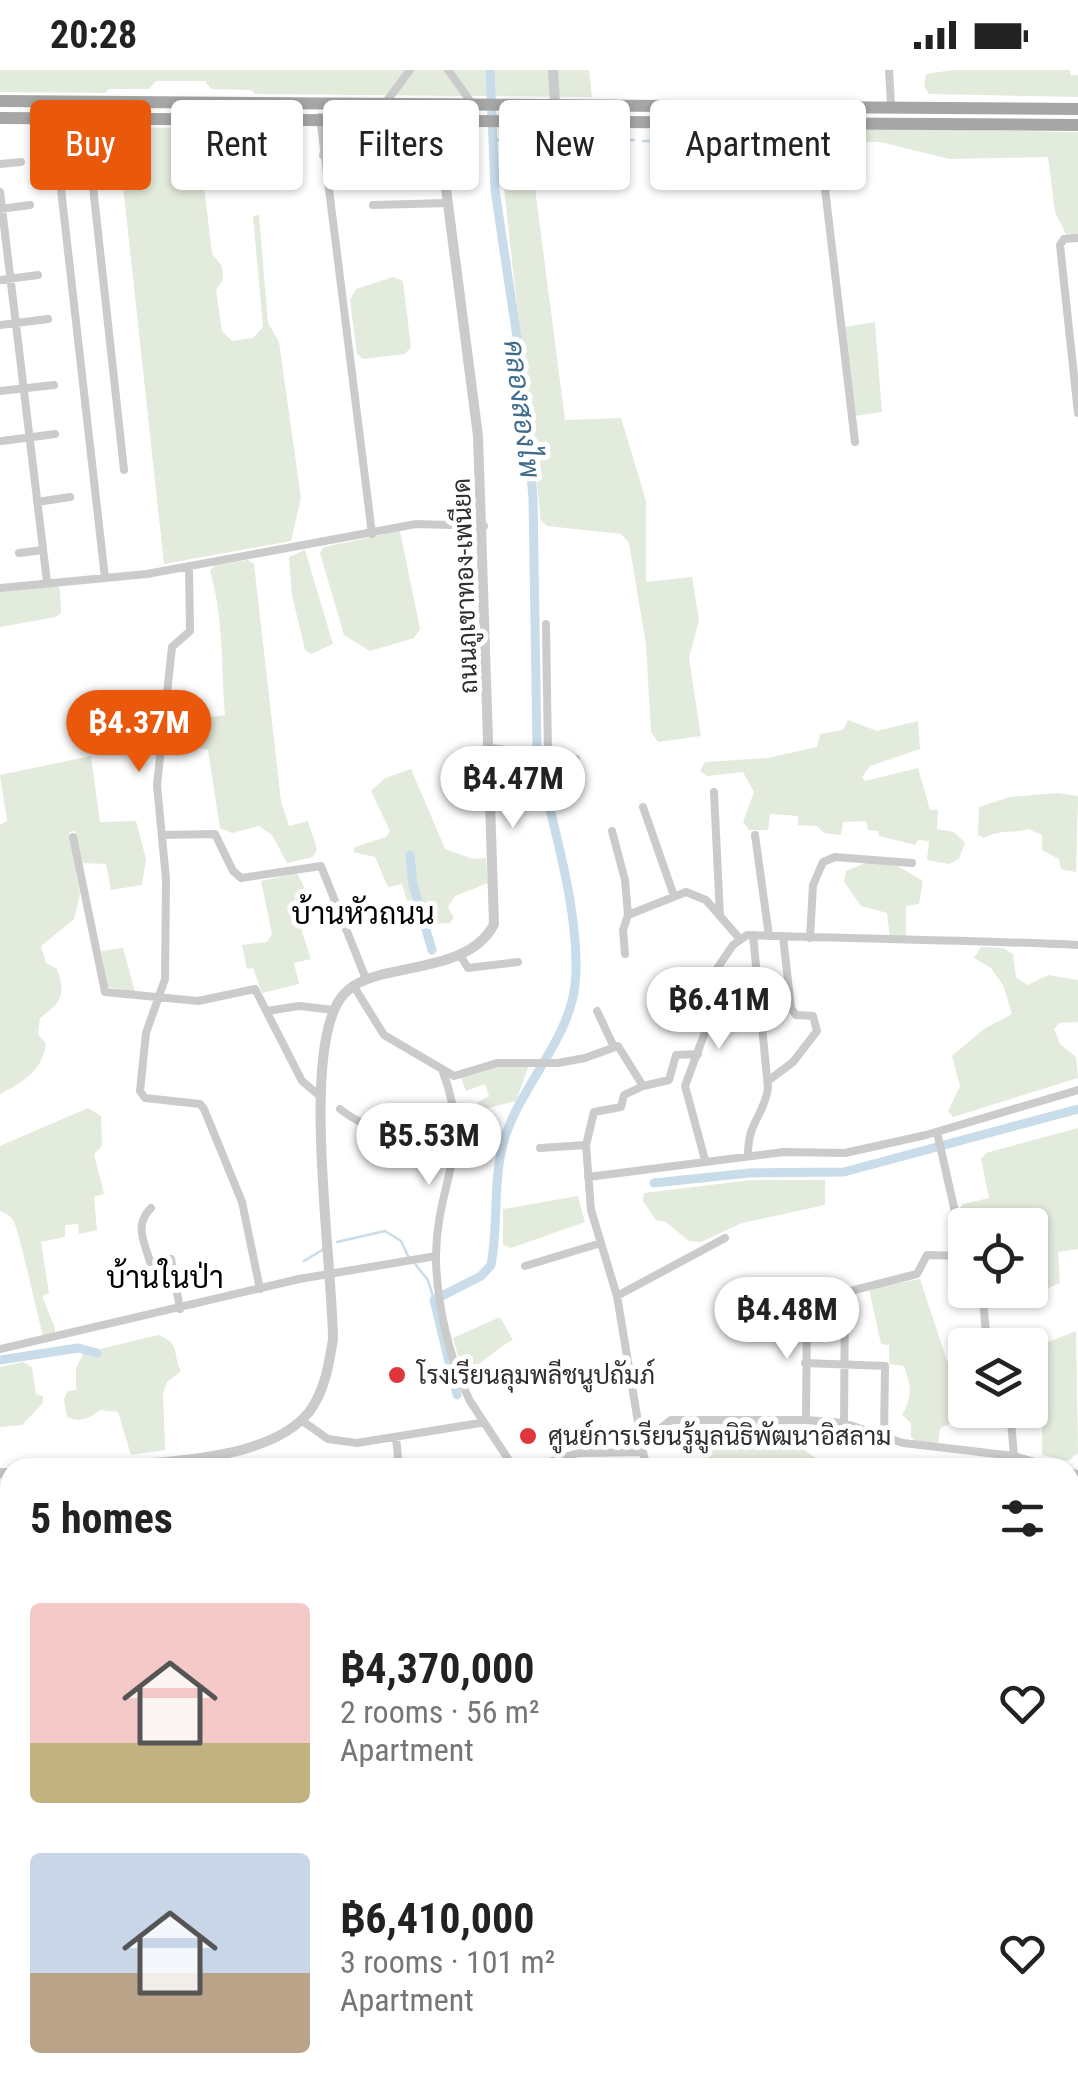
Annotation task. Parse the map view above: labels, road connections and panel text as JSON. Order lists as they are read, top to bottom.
{
  "streets": {
    "street": ["ถนนภูเขาทอง-เพนียด"]
  },
  "districts": ["บ้านหัวถนน", "บ้านในป่า"],
  "water": ["คลองสองไพ"],
  "places": ["โรงเรียนลุมพลีชนูปถัมภ์", "ศูนย์การเรียนรู้มูลนิธิพัฒนาอิสลาม"],
  "page": {
    "status": "20:28",
    "chip": [
      "Buy",
      "Rent",
      "Filters",
      "New",
      "Apartment"
    ],
    "price": [
      "฿4.37M",
      "฿4.47M",
      "฿6.41M",
      "฿5.53M",
      "฿4.48M"
    ],
    "heading": "5 homes",
    "list": [
      {
        "name": "฿4,370,000",
        "note": "2 rooms · 56 m² · Apartment"
      },
      {
        "name": "฿6,410,000",
        "note": "3 rooms · 101 m² · Apartment"
      }
    ]
  }
}
